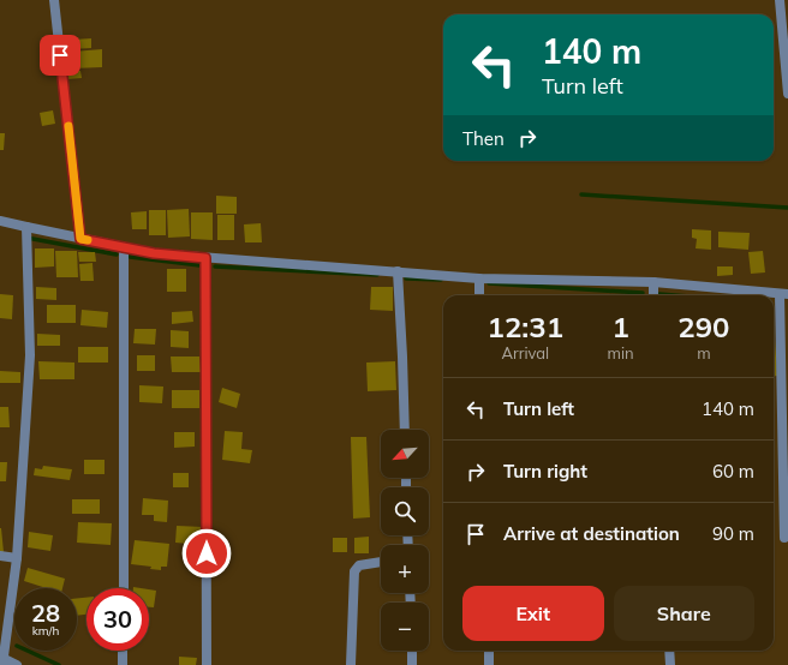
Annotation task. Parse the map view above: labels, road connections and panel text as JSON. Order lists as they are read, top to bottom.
{
  "north": "bottom left",
  "page": {
    "turn": ["140 m", "Turn left"],
    "then": "Then",
    "eta": [
      "12:31",
      "Arrival",
      "1",
      "min",
      "290",
      "m"
    ],
    "list": [
      {
        "name": "Turn left",
        "value": "140 m"
      },
      {
        "name": "Turn right",
        "value": "60 m"
      },
      {
        "name": "Arrive at destination",
        "value": "90 m"
      }
    ],
    "map_buttons": ["+", "−"],
    "buttons": ["Exit", "Share"],
    "speed": "28 km/h",
    "limit": "30"
  }
}
